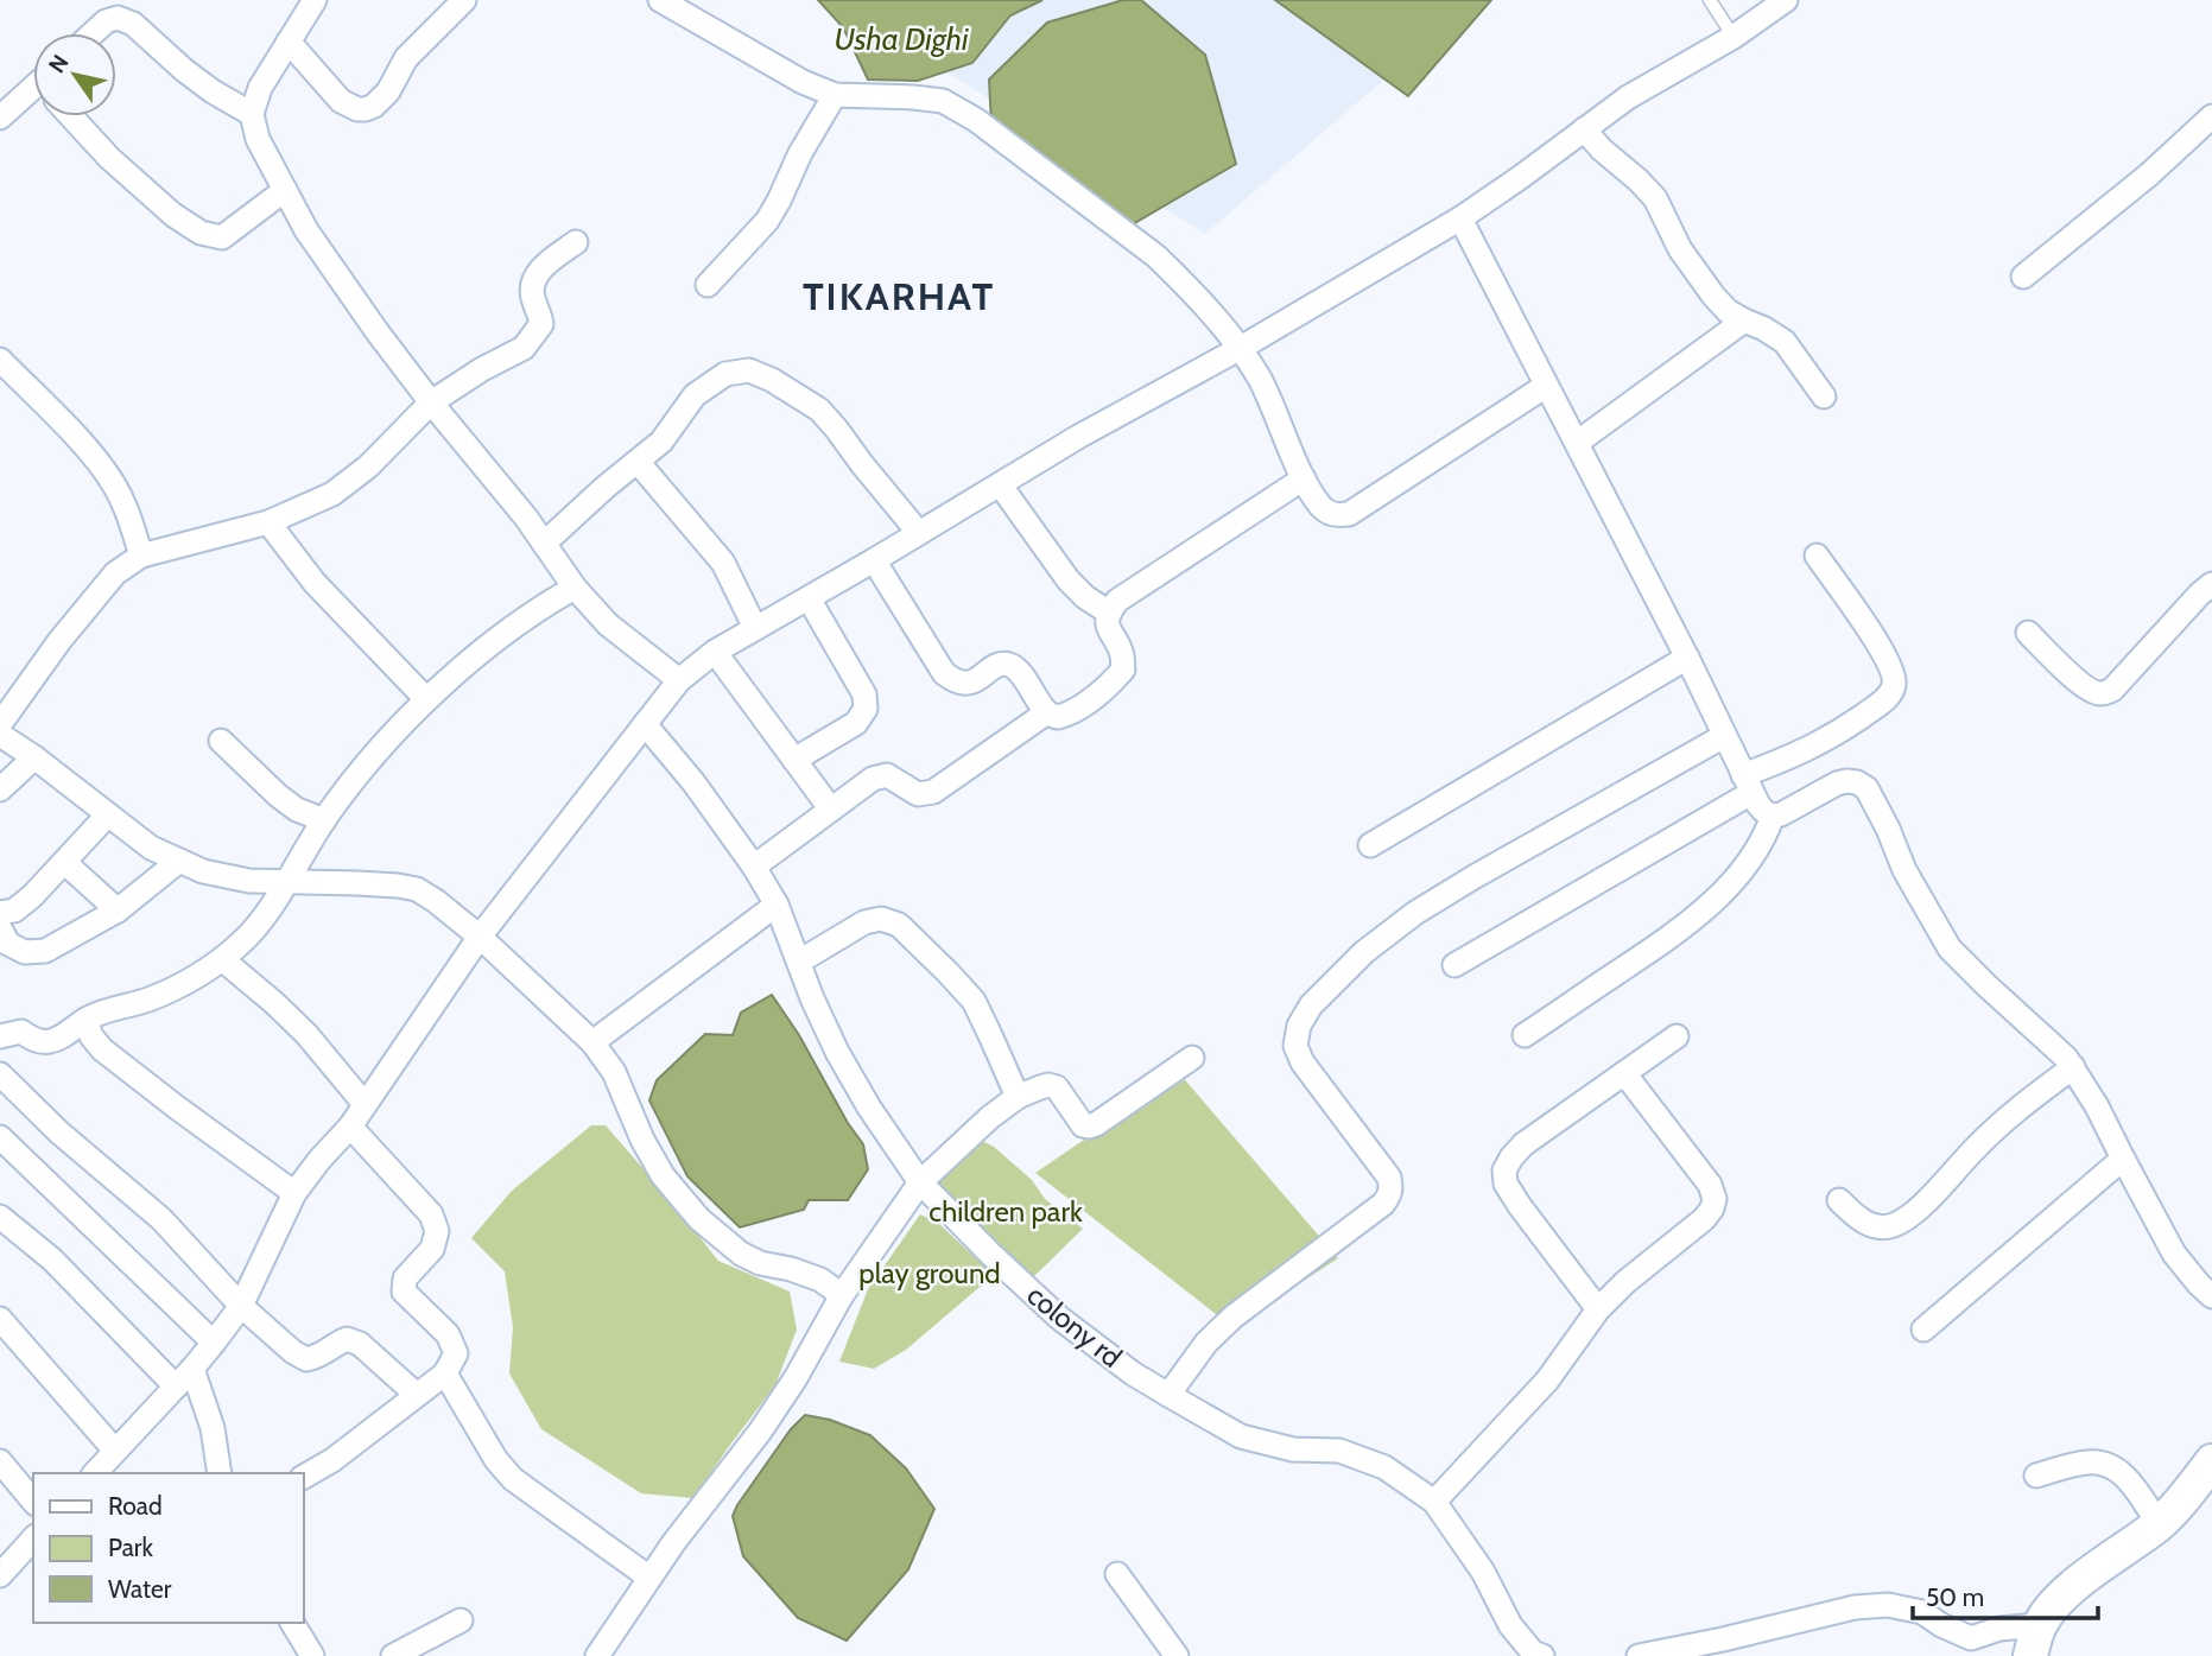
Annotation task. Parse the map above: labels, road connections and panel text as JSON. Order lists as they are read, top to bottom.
{
  "streets": {
    "street": ["colony rd"]
  },
  "districts": ["TIKARHAT"],
  "water": ["Usha Dighi"],
  "parks": ["children park", "play ground"],
  "legend": ["Road", "Park", "Water"],
  "scale_bar": "50 m",
  "north": "top left"
}
